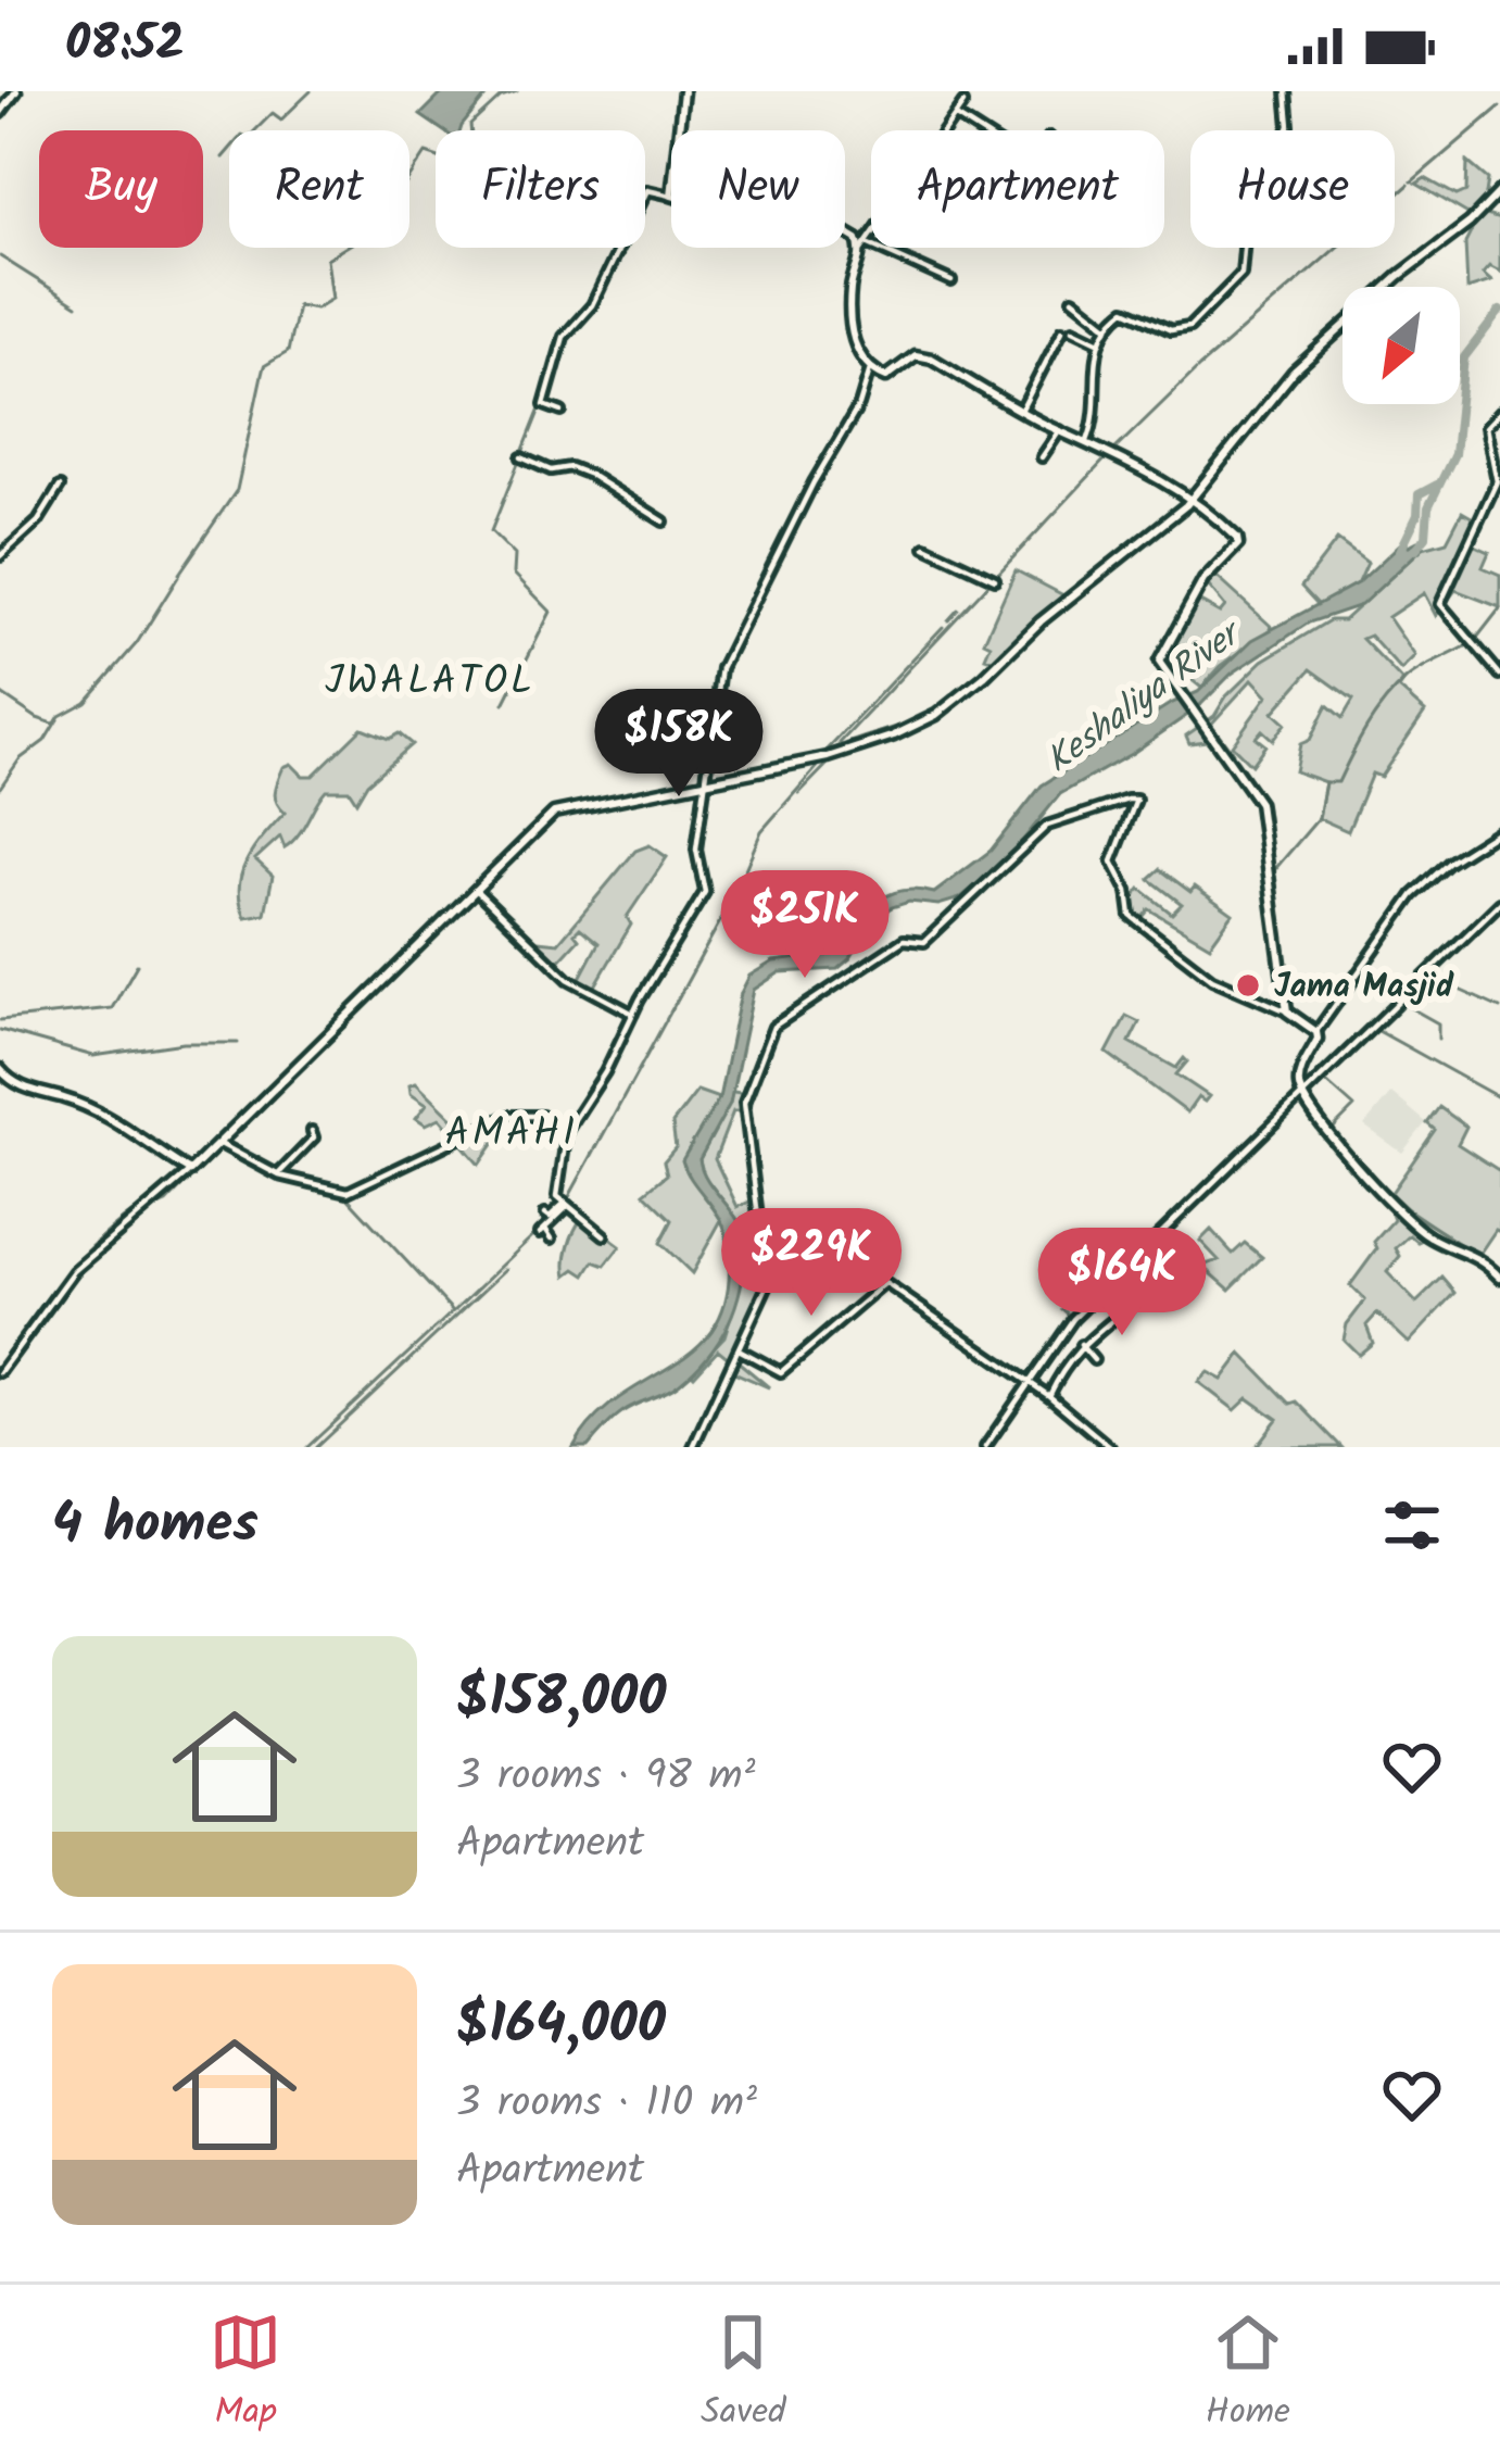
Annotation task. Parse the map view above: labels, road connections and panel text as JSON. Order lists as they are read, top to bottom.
{
  "districts": ["JWALATOL", "AMAHI"],
  "water": ["Keshaliya River"],
  "places": ["Jama Masjid"],
  "north": "bottom left",
  "page": {
    "status": "08:52",
    "chip": [
      "Buy",
      "Rent",
      "Filters",
      "New",
      "Apartment",
      "House"
    ],
    "price": [
      "$158K",
      "$251K",
      "$229K",
      "$164K"
    ],
    "heading": "4 homes",
    "list": [
      {
        "name": "$158,000",
        "note": "3 rooms · 98 m² · Apartment"
      },
      {
        "name": "$164,000",
        "note": "3 rooms · 110 m² · Apartment"
      }
    ],
    "tabs": ["Map", "Saved", "Home"]
  }
}
